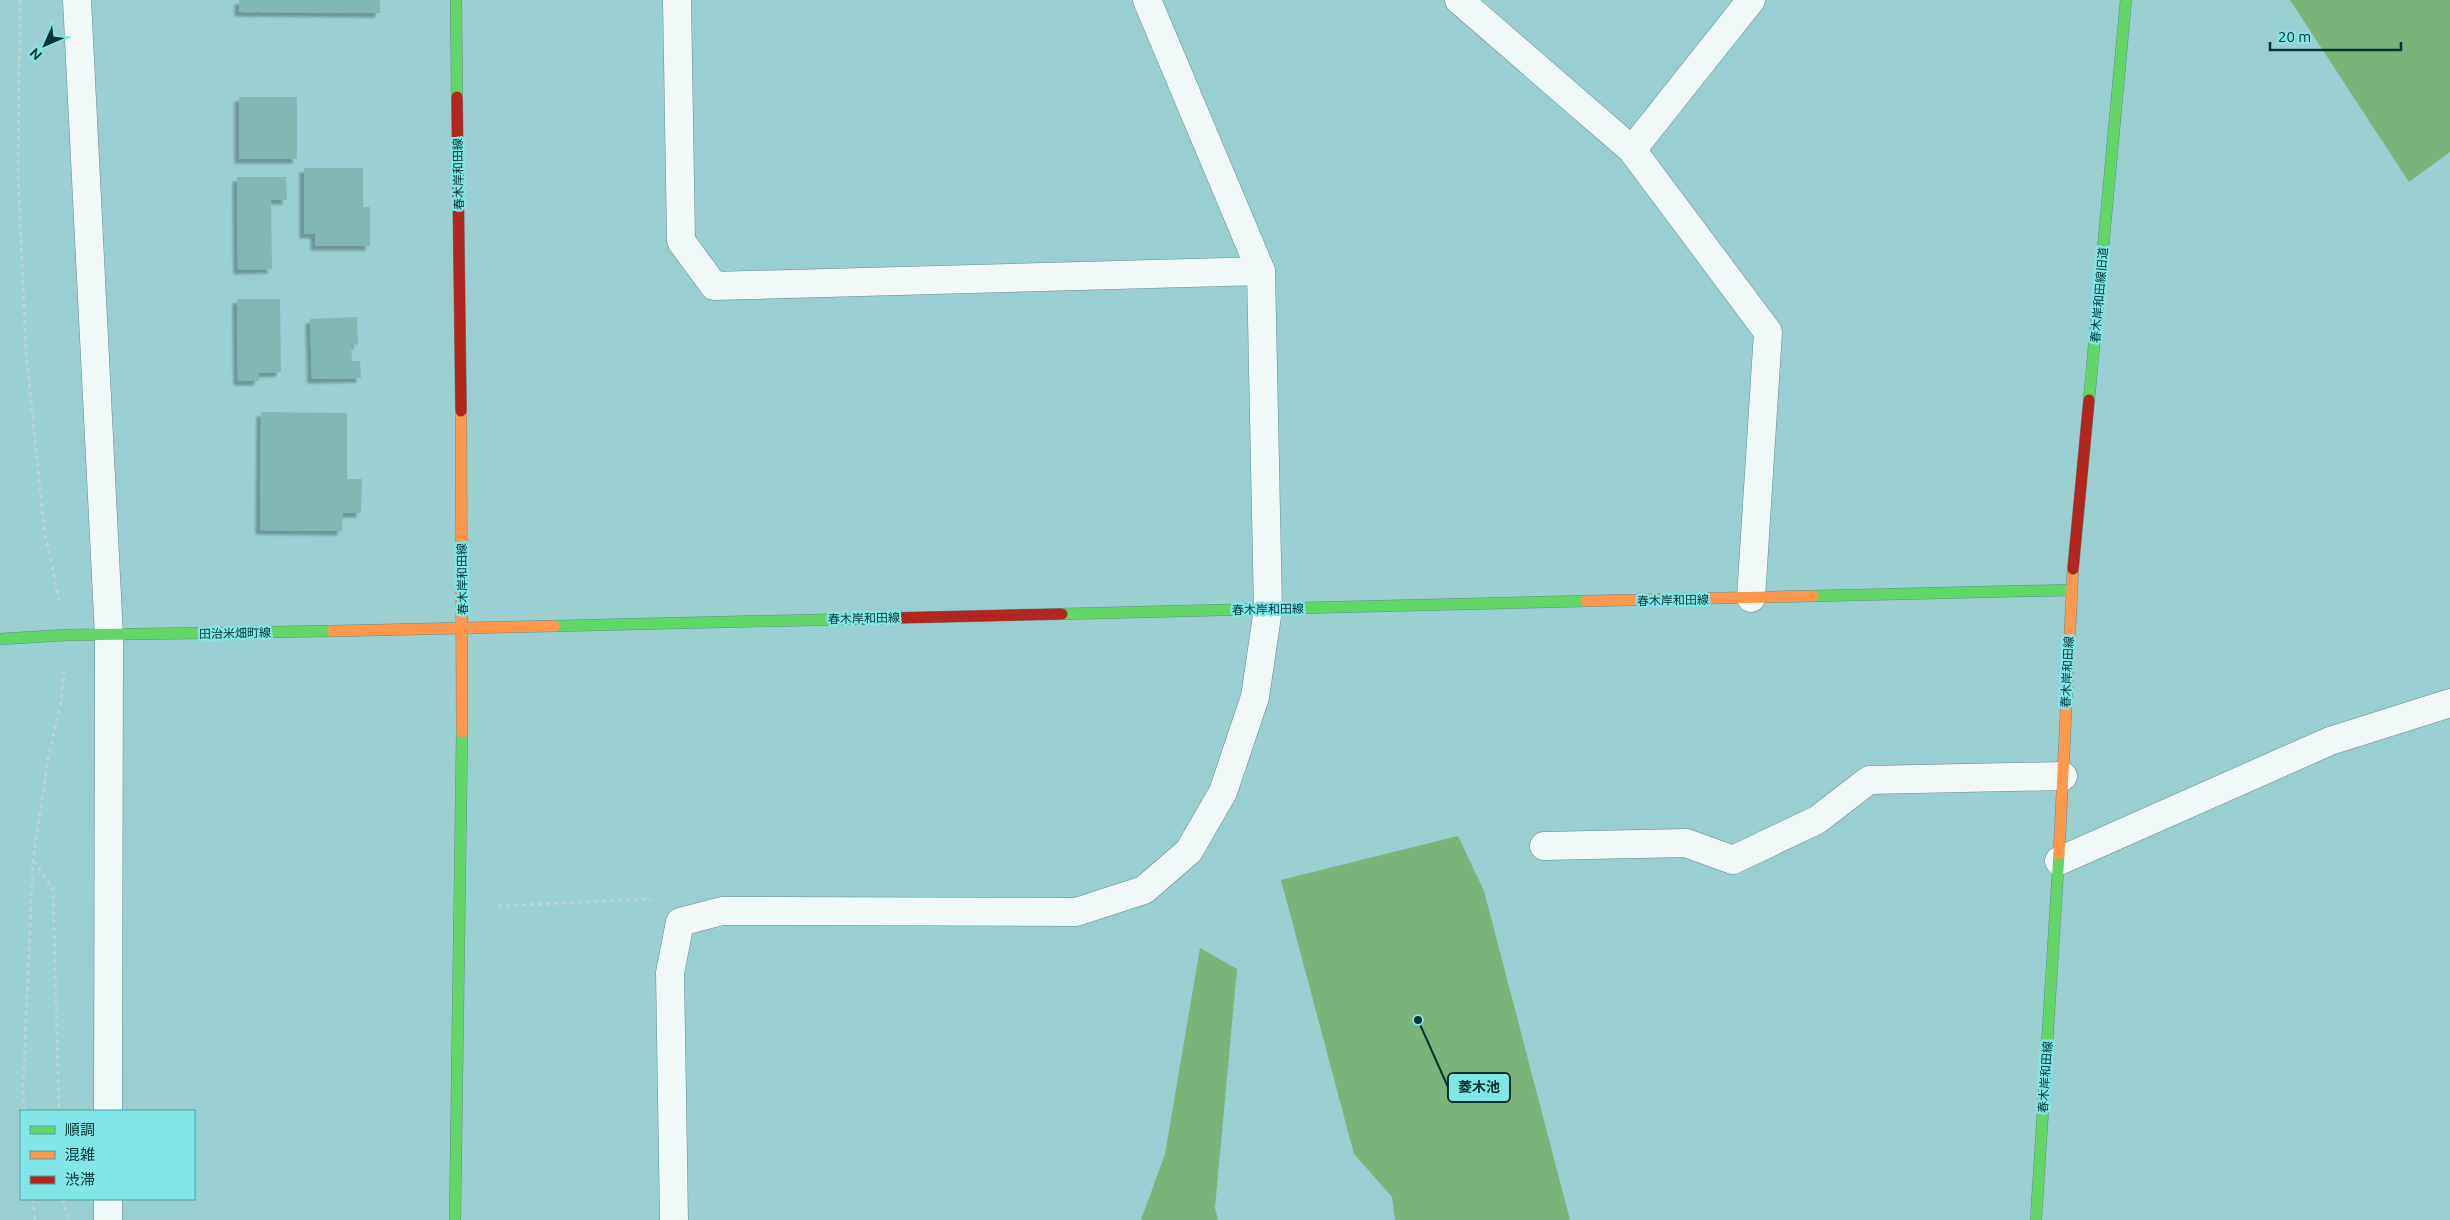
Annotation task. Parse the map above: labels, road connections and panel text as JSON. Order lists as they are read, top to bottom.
{
  "streets": {
    "main road": ["春木岸和田線", "春木岸和田線旧道", "田治米畑町線"]
  },
  "crossings": [
    ["春木岸和田線", "春木岸和田線旧道"],
    ["春木岸和田線", "田治米畑町線"]
  ],
  "places": ["菱木池"],
  "legend": ["順調", "混雑", "渋滞"],
  "scale_bar": "20 m",
  "north": "bottom left"
}
